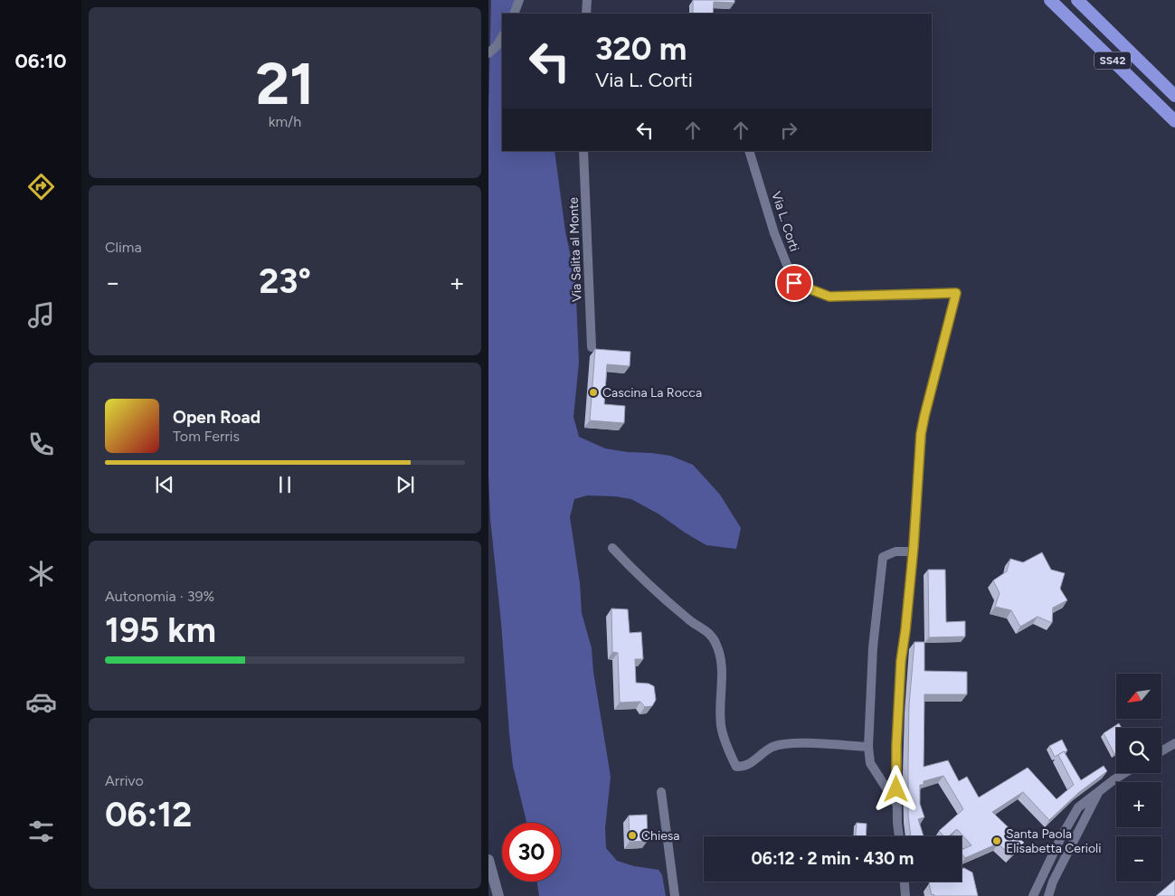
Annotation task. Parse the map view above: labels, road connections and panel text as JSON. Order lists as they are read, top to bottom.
{
  "streets": {
    "highway": ["SS42"],
    "street": ["Via L. Corti", "Via Salita al Monte"]
  },
  "places": ["Cascina La Rocca", "Chiesa", "Santa Paola Elisabetta Cerioli"],
  "north": "bottom left",
  "page": {
    "tabs": "06:10",
    "tile": [
      ["21", "km/h"],
      "Clima",
      ["Autonomia · 39%", "195 km"],
      ["Arrivo", "06:12"]
    ],
    "turn": ["320 m", "Via L. Corti"],
    "heat": ["−", "23°", "+"],
    "song": ["Open Road", "Tom Ferris"],
    "map_buttons": ["+", "−"],
    "limit": "30",
    "trip": "06:12 · 2 min · 430 m"
  }
}
